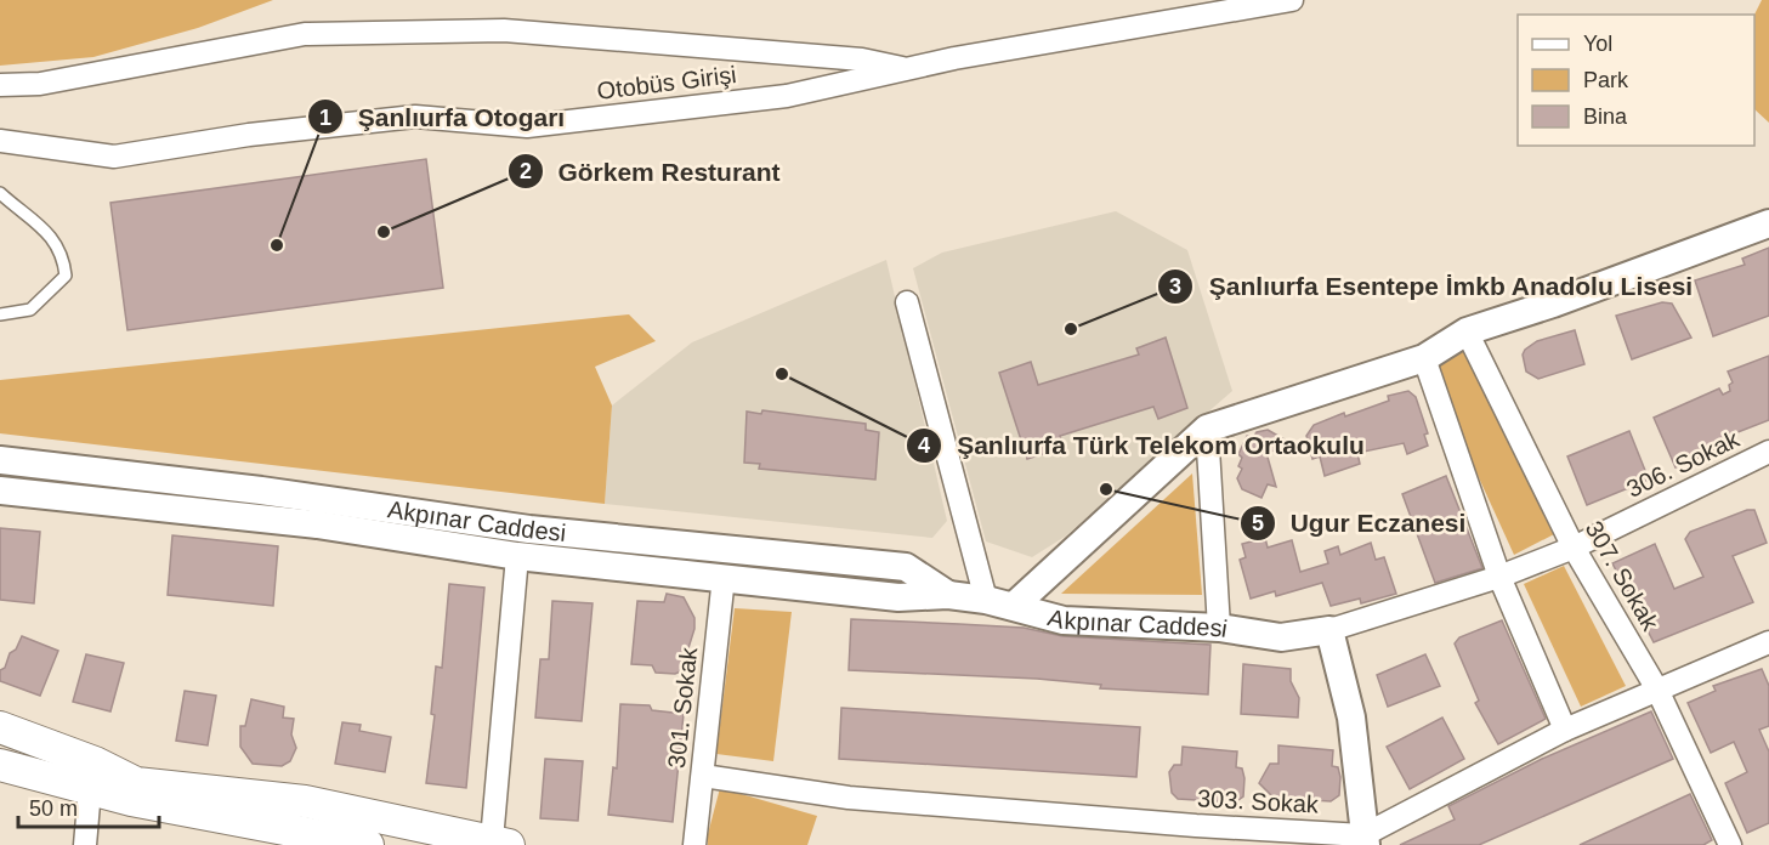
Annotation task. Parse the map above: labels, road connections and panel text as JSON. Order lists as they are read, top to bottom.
{
  "streets": {
    "street": [
      "Otobüs Girişi",
      "306. Sokak",
      "Akpınar Caddesi",
      "307. Sokak",
      "301. Sokak",
      "303. Sokak"
    ]
  },
  "crossings": [
    ["306. Sokak", "Akpınar Caddesi"],
    ["306. Sokak", "307. Sokak"],
    ["Akpınar Caddesi", "301. Sokak"],
    ["301. Sokak", "303. Sokak"]
  ],
  "places": [
    "Görkem Resturant",
    "Şanlıurfa Otogarı",
    "Şanlıurfa Esentepe İmkb Anadolu Lisesi",
    "Şanlıurfa Türk Telekom Ortaokulu",
    "Ugur Eczanesi"
  ],
  "legend": ["Yol", "Park", "Bina"],
  "scale_bar": "50 m"
}
